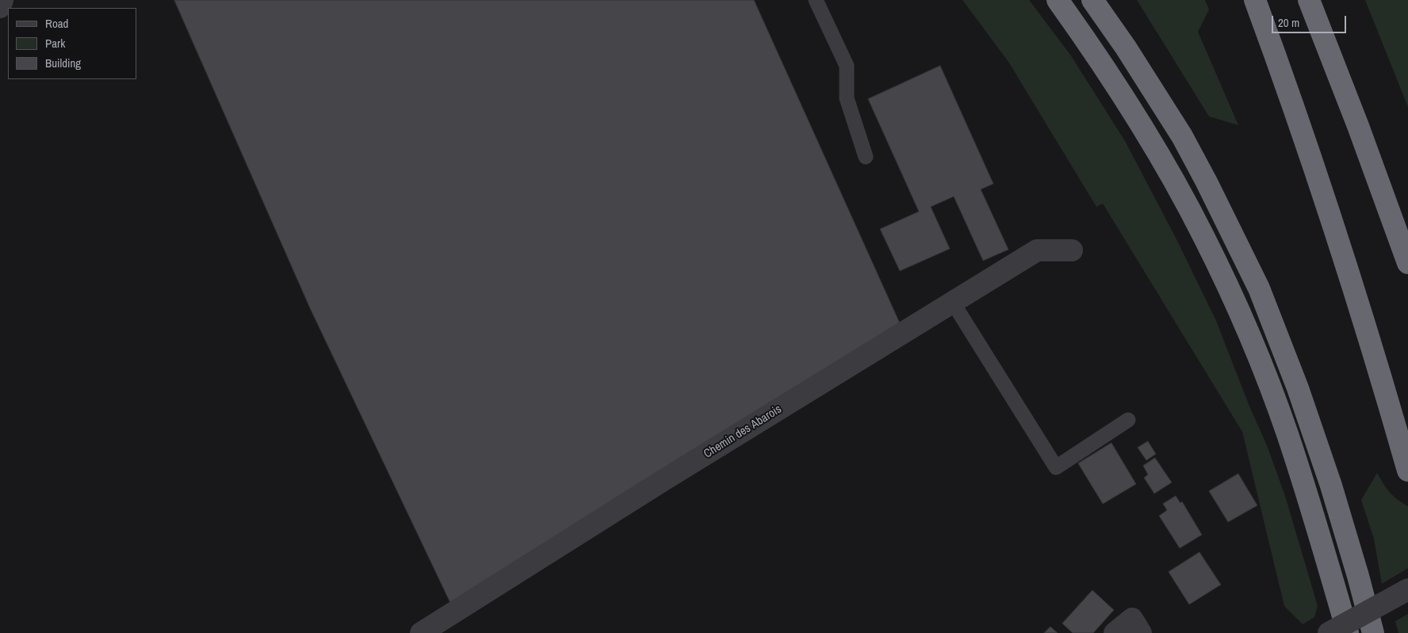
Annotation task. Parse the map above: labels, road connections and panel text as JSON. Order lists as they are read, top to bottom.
{
  "streets": {
    "street": ["Chemin des Abarois"]
  },
  "legend": ["Road", "Park", "Building"],
  "scale_bar": "20 m"
}
